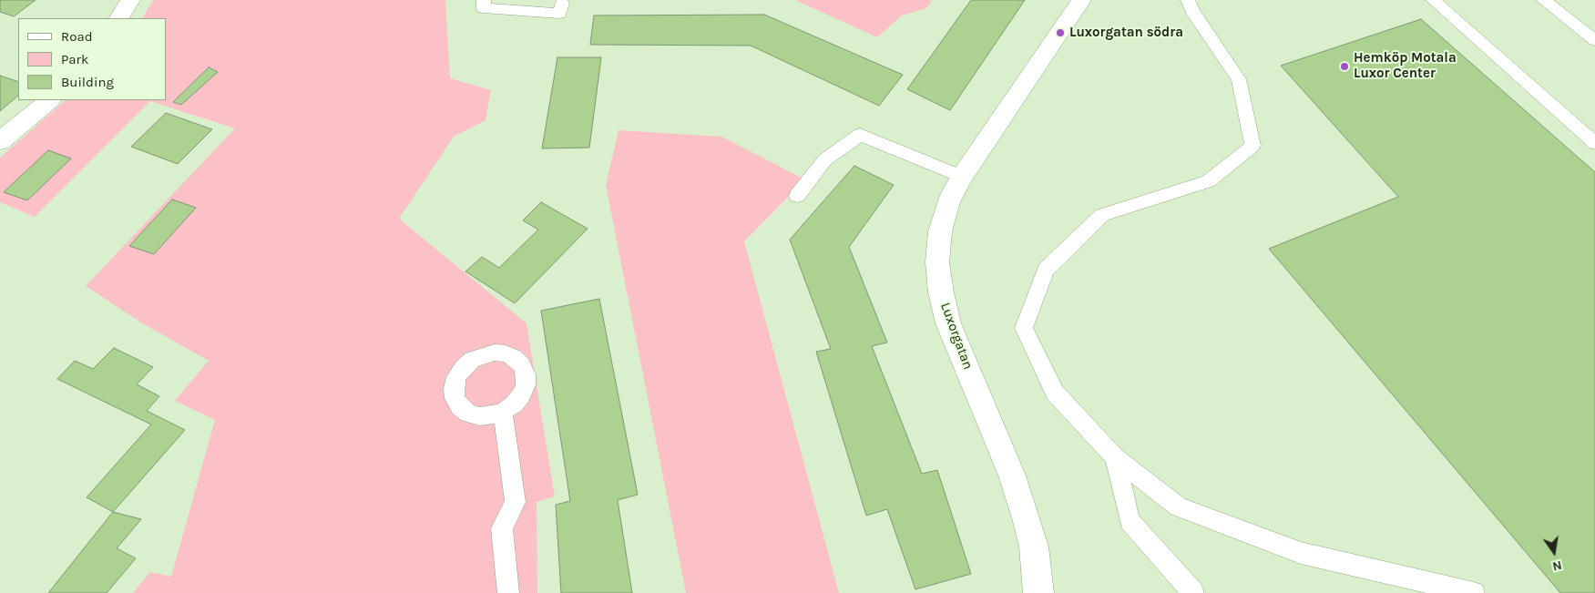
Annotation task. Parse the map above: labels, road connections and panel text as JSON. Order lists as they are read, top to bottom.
{
  "streets": {
    "street": ["Luxorgatan"]
  },
  "places": ["Luxorgatan södra", "Hemköp Motala Luxor Center"],
  "legend": ["Road", "Park", "Building"],
  "north": "bottom"
}
